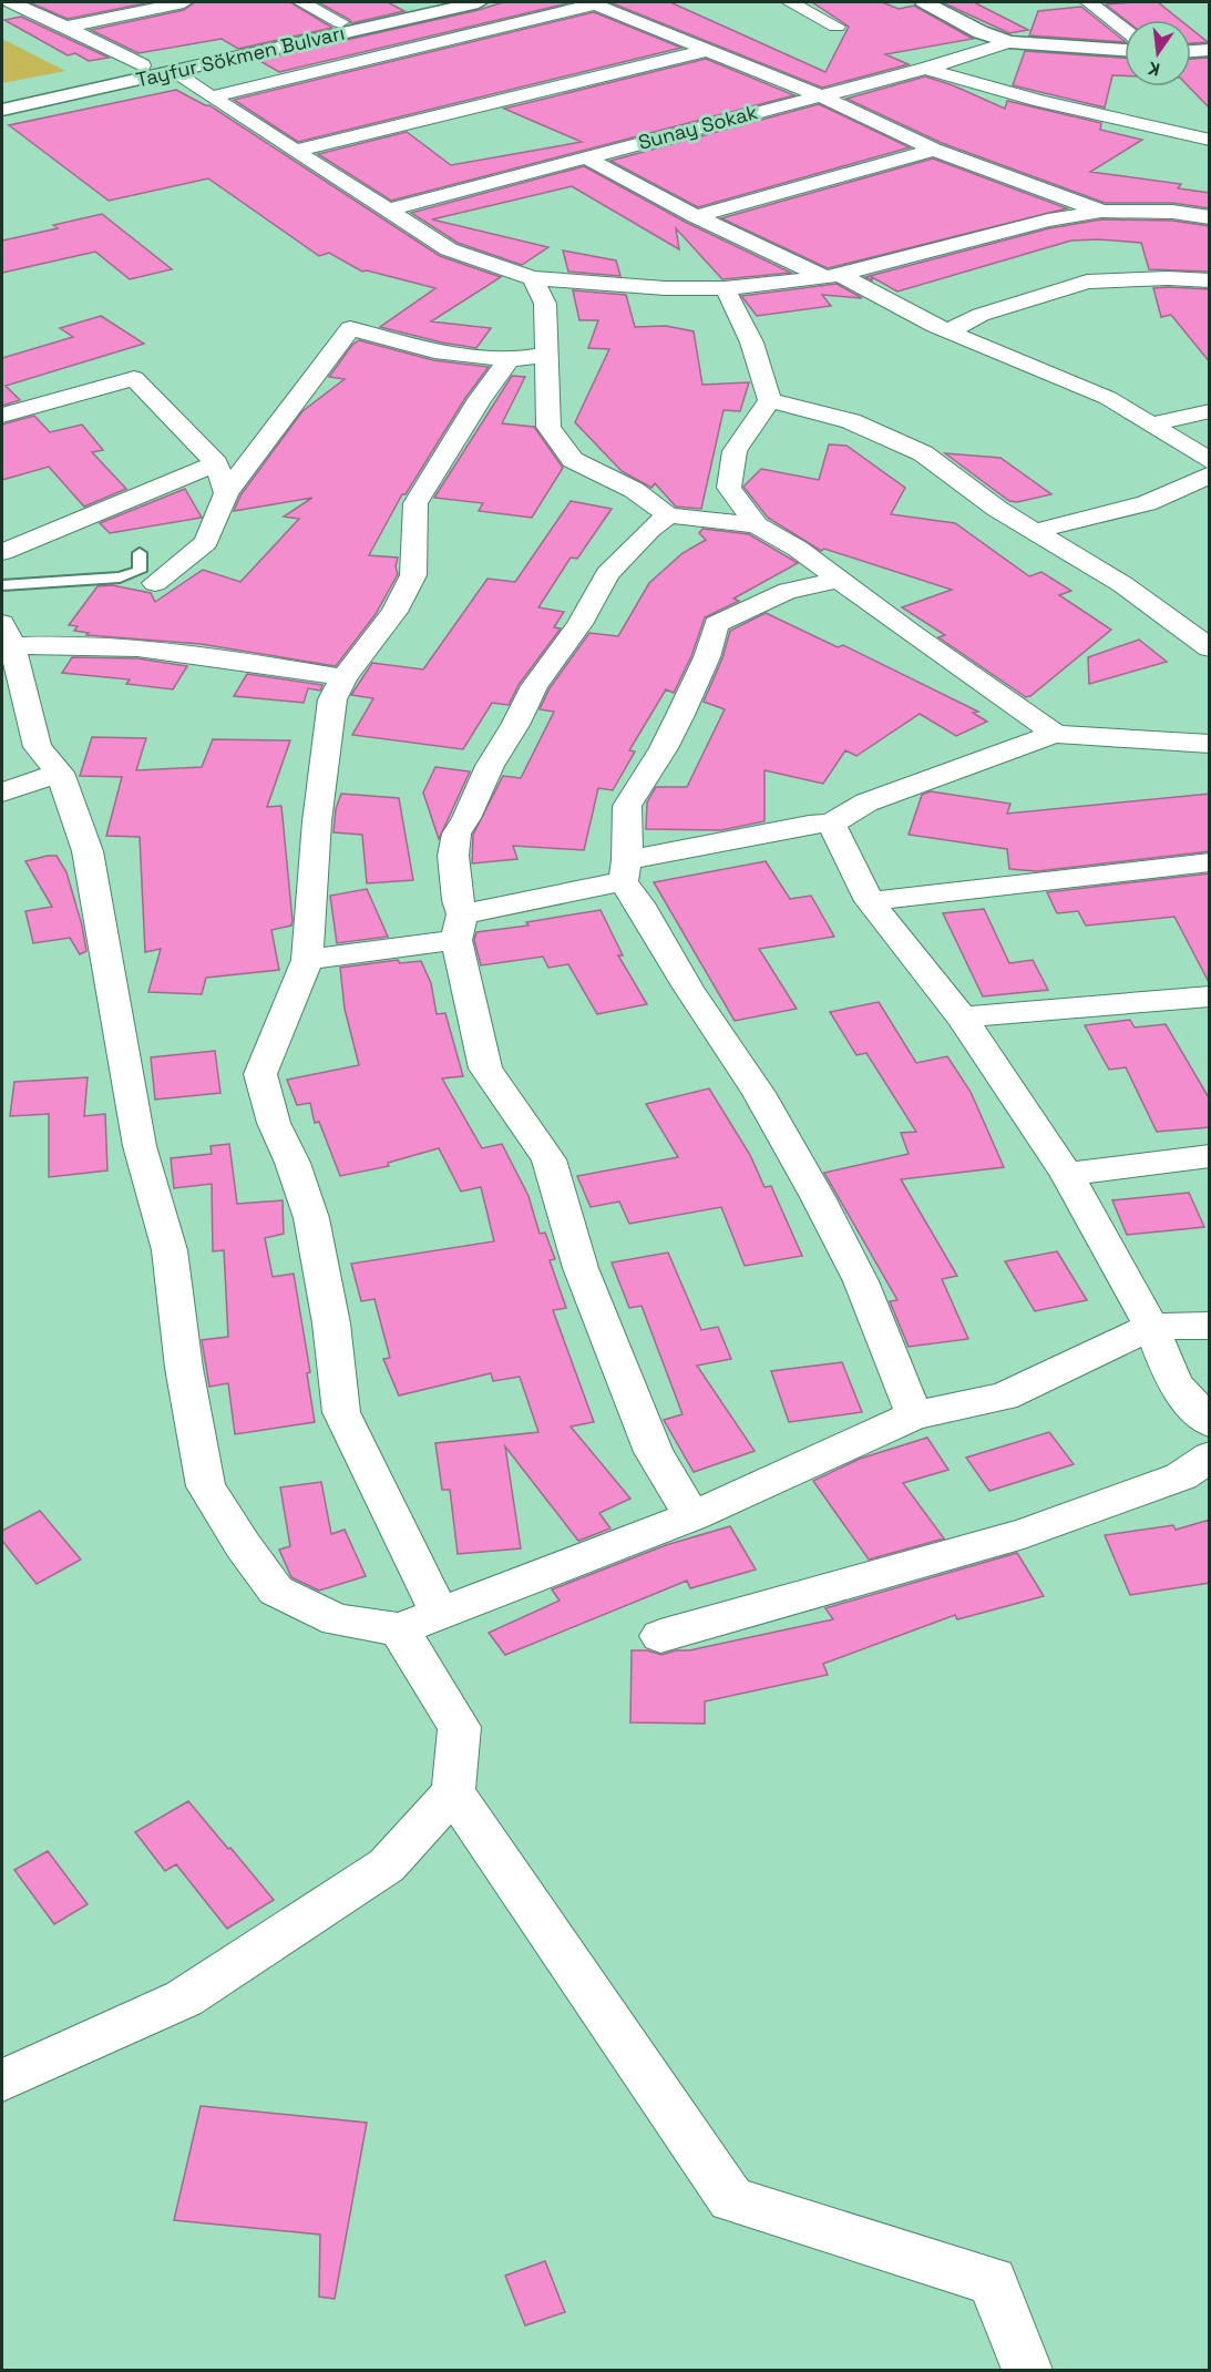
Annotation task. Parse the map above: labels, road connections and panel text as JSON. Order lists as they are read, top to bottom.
{
  "streets": {
    "main road": ["Tayfur Sökmen Bulvarı"],
    "street": ["Sunay Sokak"]
  },
  "north": "bottom"
}
